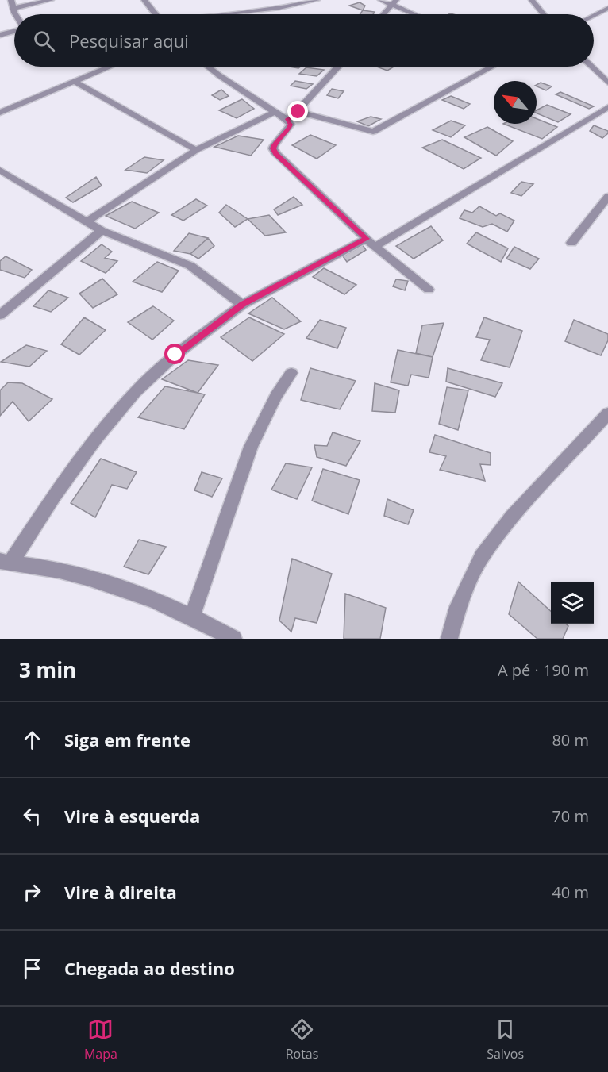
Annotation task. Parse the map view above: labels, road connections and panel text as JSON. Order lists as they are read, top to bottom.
{
  "north": "top left",
  "page": {
    "search": "Pesquisar aqui",
    "heading": ["3 min", "A pé · 190 m"],
    "list": [
      ["Siga em frente", "80 m"],
      ["Vire à esquerda", "70 m"],
      ["Vire à direita", "40 m"],
      "Chegada ao destino"
    ],
    "nav": ["Mapa", "Rotas", "Salvos"]
  }
}
